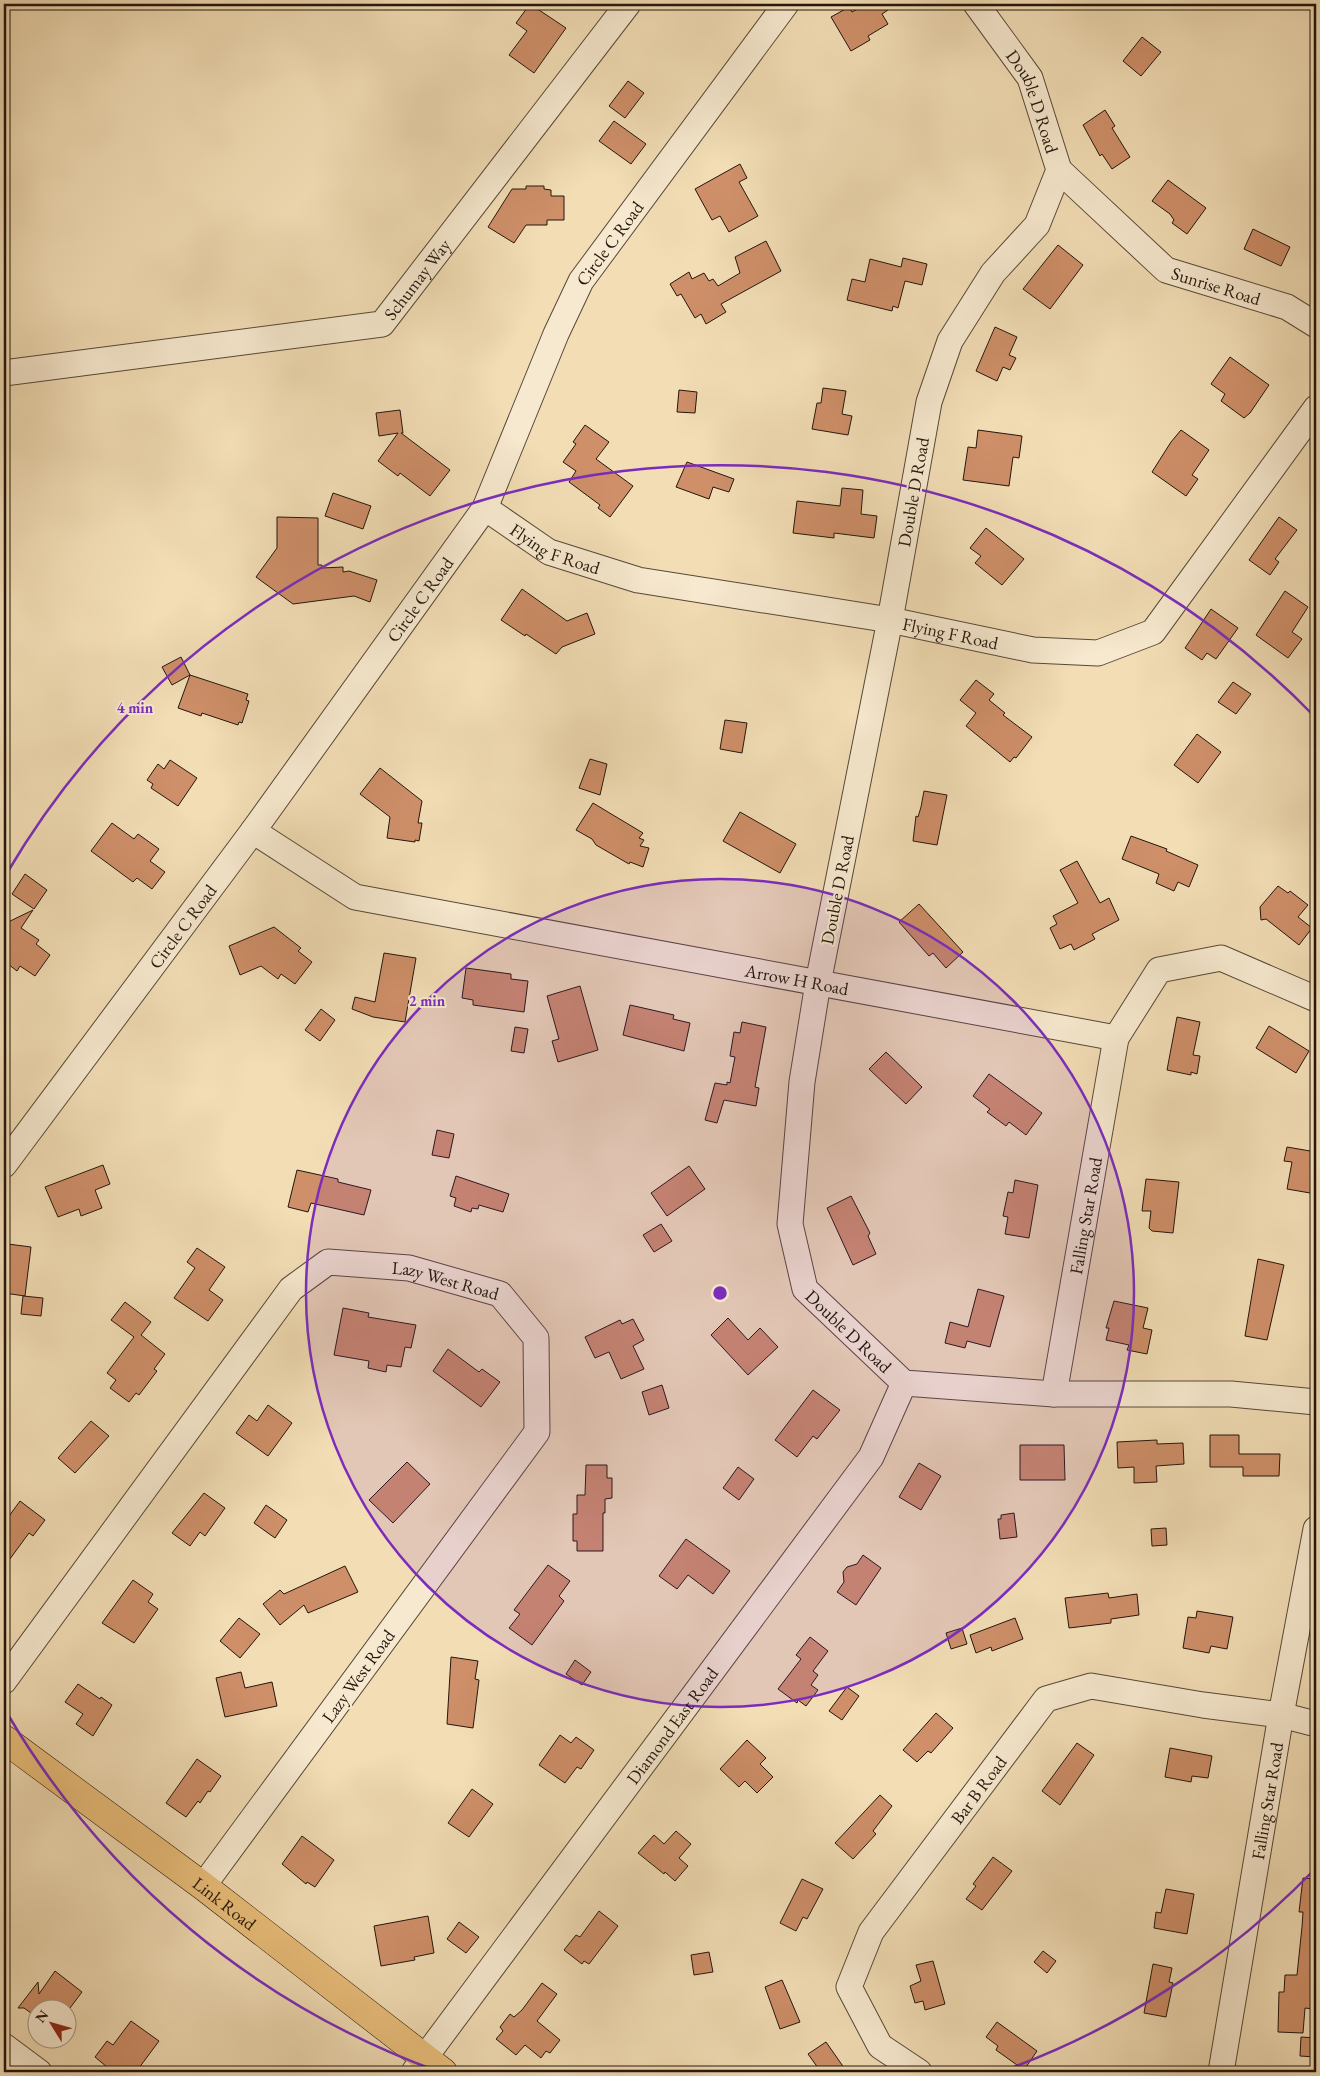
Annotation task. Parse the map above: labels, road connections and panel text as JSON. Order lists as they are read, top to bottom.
{
  "streets": {
    "main road": ["Link Road"],
    "street": [
      "Double D Road",
      "Circle C Road",
      "Schumay Way",
      "Sunrise Road",
      "Flying F Road",
      "Arrow H Road",
      "Falling Star Road",
      "Lazy West Road",
      "Diamond East Road",
      "Bar B Road"
    ]
  },
  "crossings": [
    ["Double D Road", "Sunrise Road"],
    ["Double D Road", "Flying F Road"],
    ["Double D Road", "Arrow H Road"],
    ["Double D Road", "Falling Star Road"],
    ["Double D Road", "Diamond East Road"],
    ["Circle C Road", "Flying F Road"],
    ["Circle C Road", "Arrow H Road"],
    ["Arrow H Road", "Falling Star Road"],
    ["Falling Star Road", "Bar B Road"],
    ["Lazy West Road", "Link Road"],
    ["Diamond East Road", "Link Road"]
  ],
  "north": "top left",
  "rings": ["4 min", "2 min"]
}
